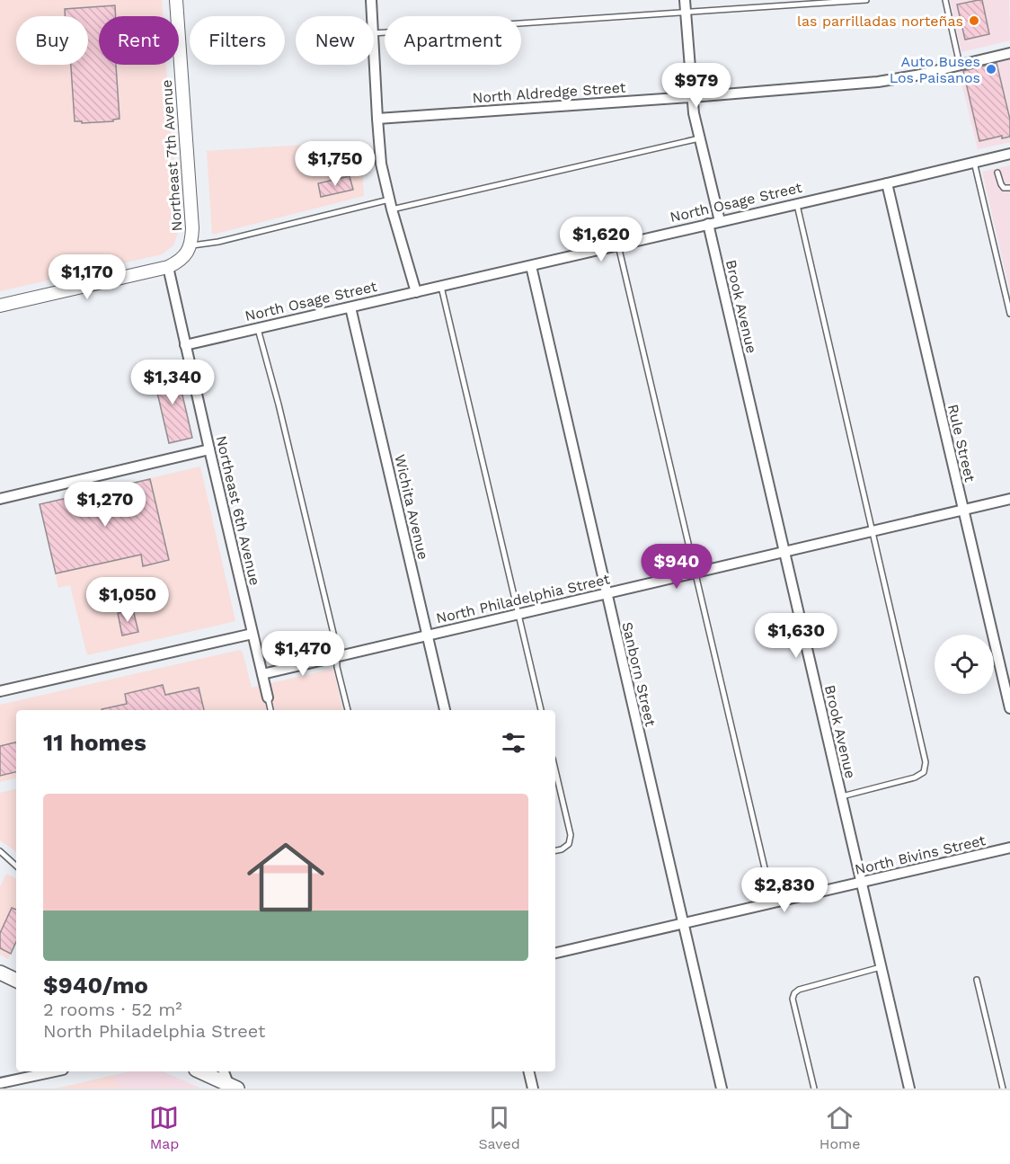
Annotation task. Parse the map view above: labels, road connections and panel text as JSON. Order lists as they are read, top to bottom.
{
  "streets": {
    "street": [
      "North Aldredge Street",
      "Northeast 7th Avenue",
      "North Osage Street",
      "Brook Avenue",
      "Rule Street",
      "Wichita Avenue",
      "Northeast 6th Avenue",
      "North Philadelphia Street",
      "Sanborn Street",
      "North Bivins Street"
    ]
  },
  "crossings": [
    ["Northeast 7th Avenue", "Northeast 6th Avenue"],
    ["North Osage Street", "Brook Avenue"],
    ["North Osage Street", "Rule Street"],
    ["North Osage Street", "Wichita Avenue"],
    ["North Osage Street", "Northeast 6th Avenue"],
    ["North Osage Street", "Sanborn Street"],
    ["Brook Avenue", "North Philadelphia Street"],
    ["Brook Avenue", "North Bivins Street"],
    ["Rule Street", "North Philadelphia Street"],
    ["Wichita Avenue", "North Philadelphia Street"],
    ["Northeast 6th Avenue", "North Philadelphia Street"],
    ["North Philadelphia Street", "Sanborn Street"],
    ["Sanborn Street", "North Bivins Street"]
  ],
  "places": ["las parrilladas norteñas", "Auto Buses Los Paisanos"],
  "page": {
    "chip": [
      "Buy",
      "Rent",
      "Filters",
      "New",
      "Apartment"
    ],
    "price": [
      "$979",
      "$1,750",
      "$1,620",
      "$1,170",
      "$1,340",
      "$1,270",
      "$940",
      "$1,050",
      "$1,630",
      "$1,470",
      "$2,830"
    ],
    "heading": "11 homes",
    "list": [
      {
        "name": "$940/mo",
        "note": "2 rooms · 52 m² · North Philadelphia Street"
      }
    ],
    "tabs": ["Map", "Saved", "Home"]
  }
}
